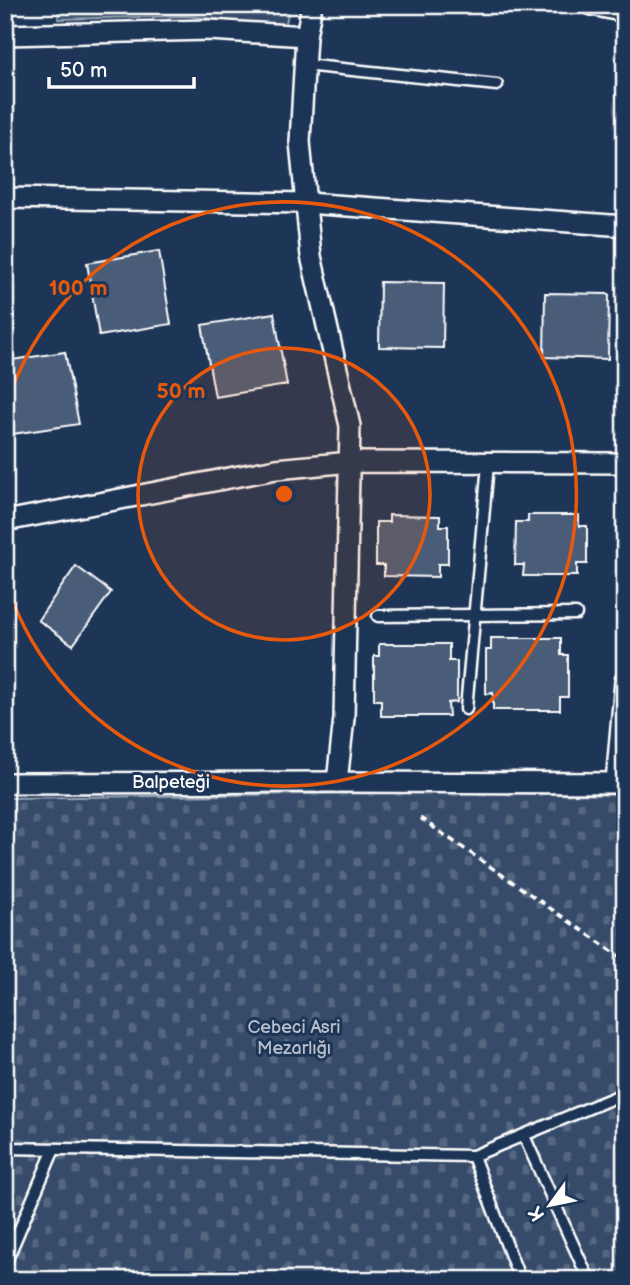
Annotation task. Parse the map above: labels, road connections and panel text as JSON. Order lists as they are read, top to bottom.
{
  "streets": {
    "street": ["Balpeteği"]
  },
  "parks": ["Cebeci Asri Mezarlığı"],
  "scale_bar": "50 m",
  "north": "bottom left",
  "rings": ["100 m", "50 m"]
}
